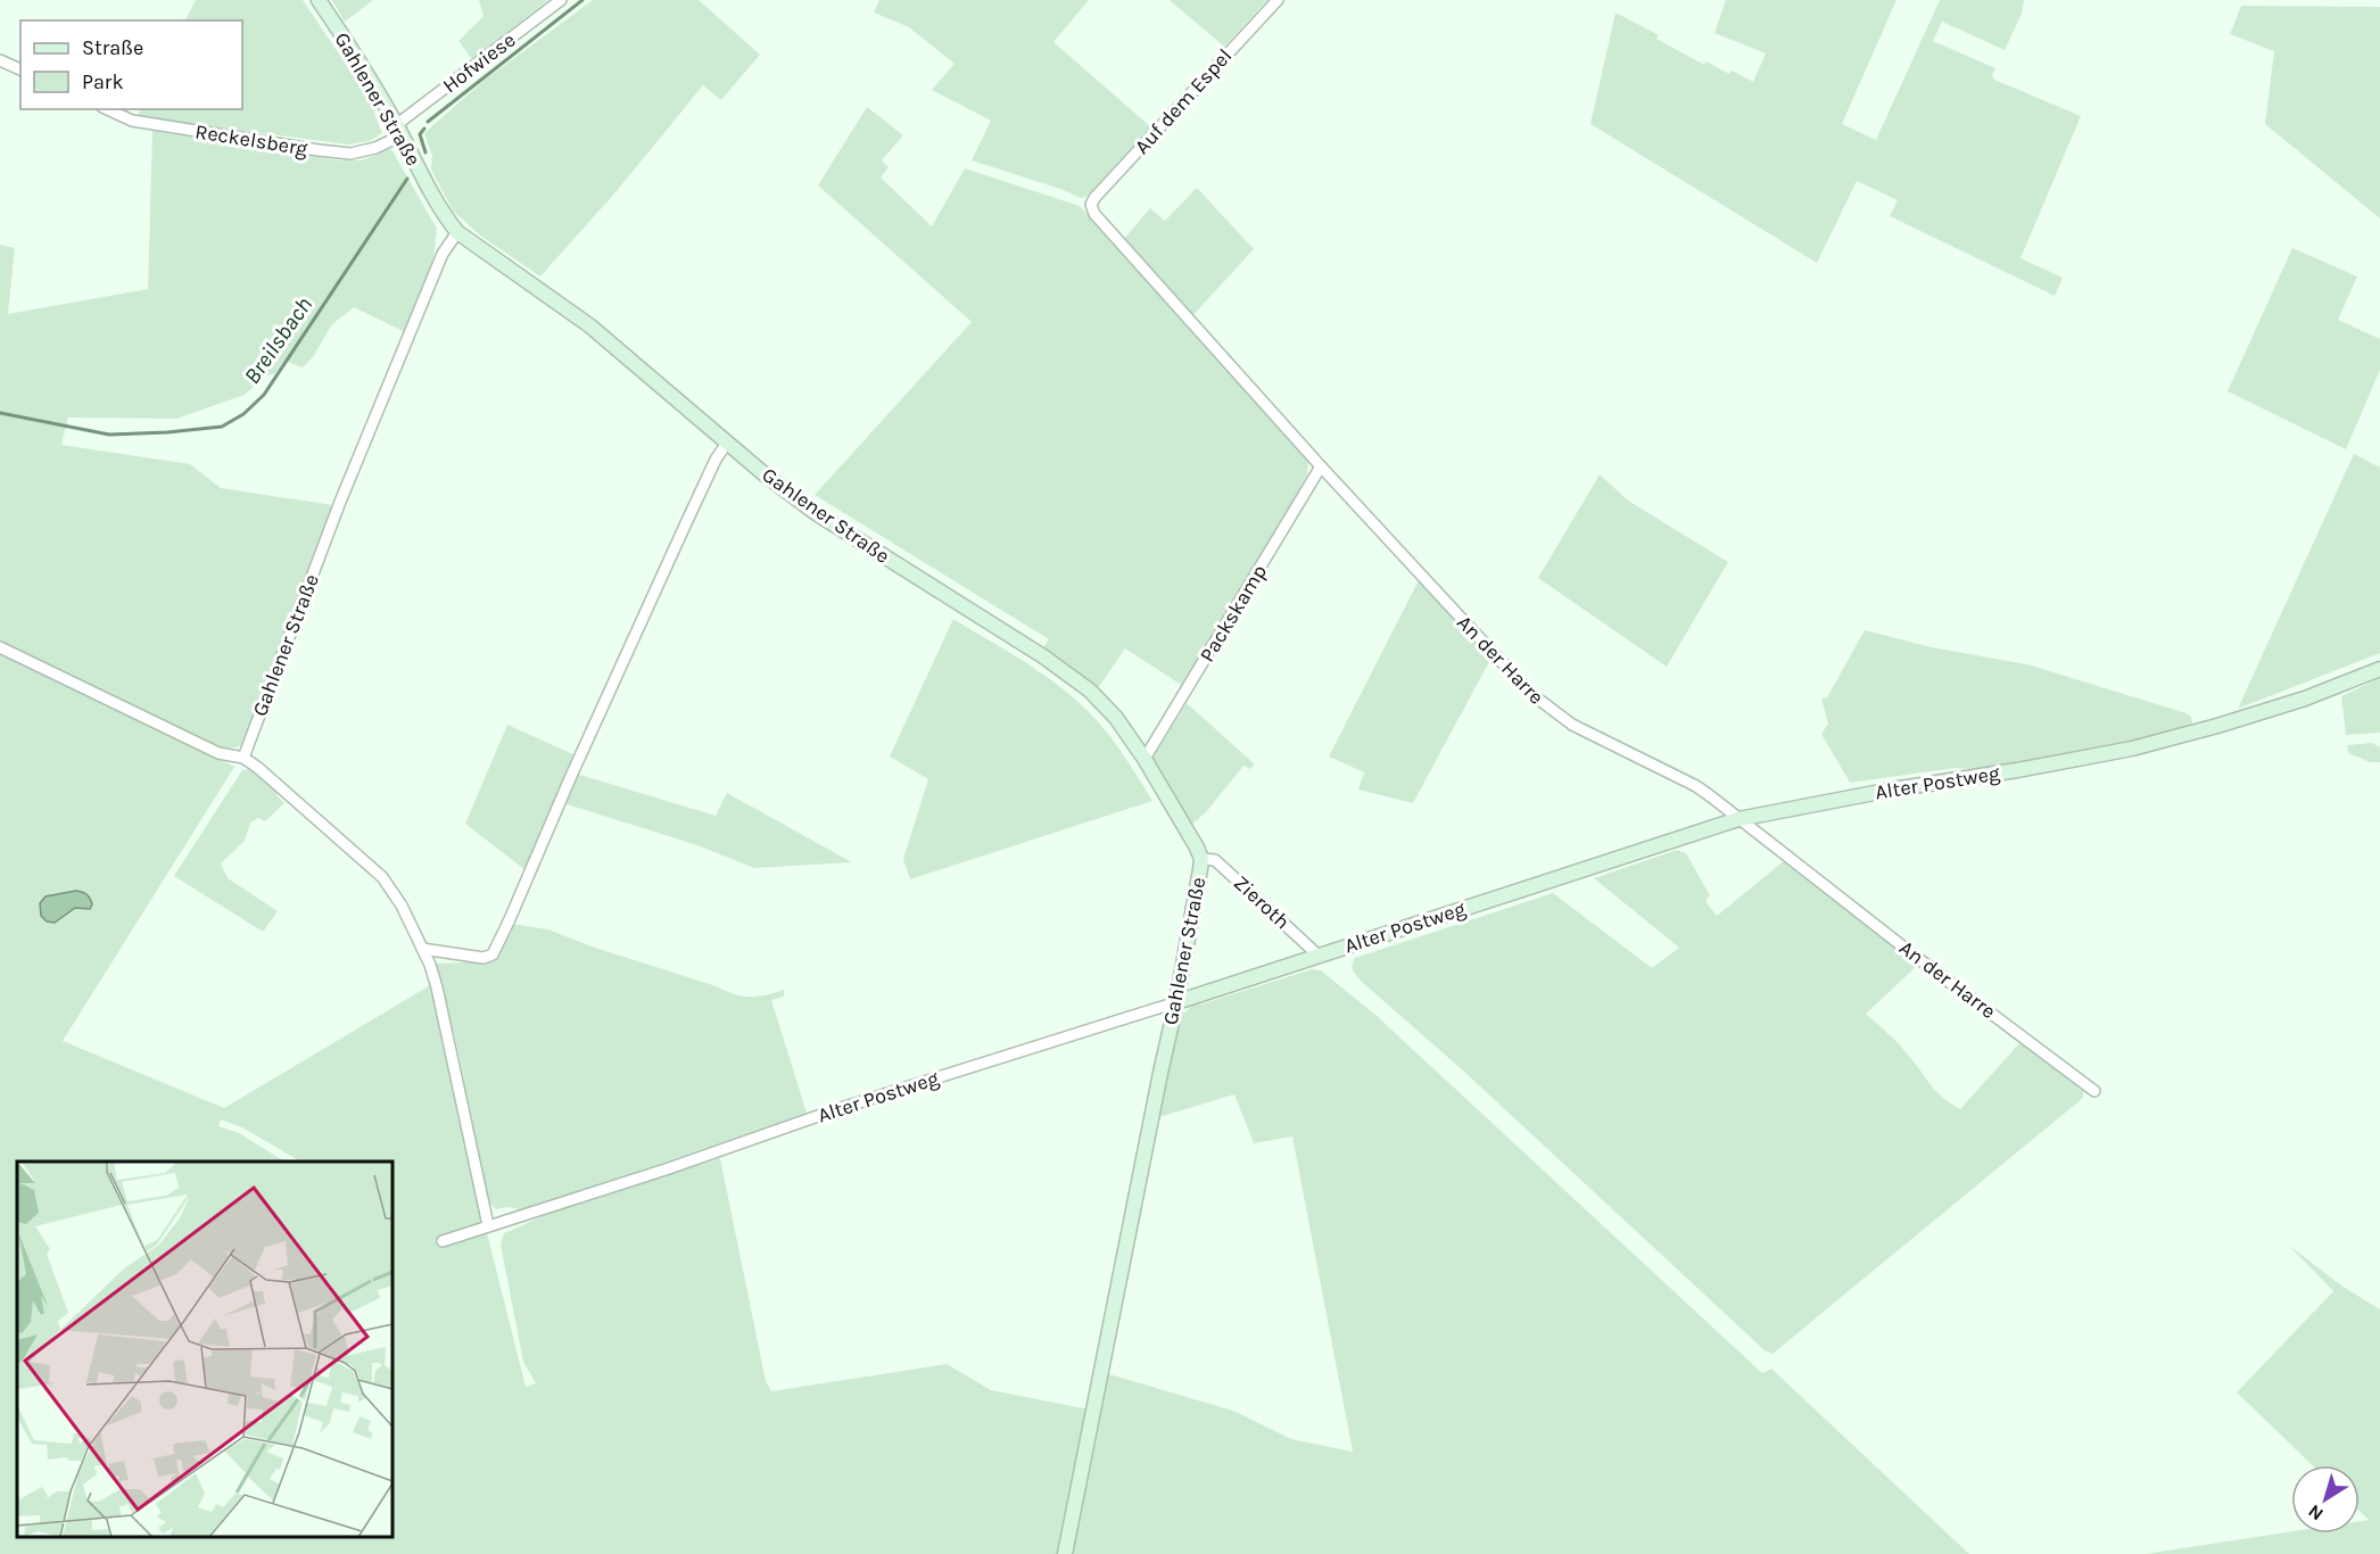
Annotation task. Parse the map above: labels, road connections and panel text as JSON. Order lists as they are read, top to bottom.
{
  "streets": {
    "main road": ["Gahlener Straße", "Alter Postweg"],
    "street": [
      "Hofwiese",
      "Auf dem Espel",
      "Reckelsberg",
      "Packskamp",
      "An der Harre",
      "Zieroth"
    ]
  },
  "crossings": [
    ["Hofwiese", "Gahlener Straße"],
    ["Hofwiese", "Reckelsberg"],
    ["Gahlener Straße", "Reckelsberg"],
    ["Gahlener Straße", "Packskamp"],
    ["Gahlener Straße", "Alter Postweg"],
    ["Gahlener Straße", "Zieroth"],
    ["Auf dem Espel", "An der Harre"],
    ["Packskamp", "An der Harre"],
    ["An der Harre", "Alter Postweg"],
    ["Alter Postweg", "Zieroth"]
  ],
  "water": ["Breilsbach"],
  "legend": ["Straße", "Park"],
  "north": "bottom left"
}
